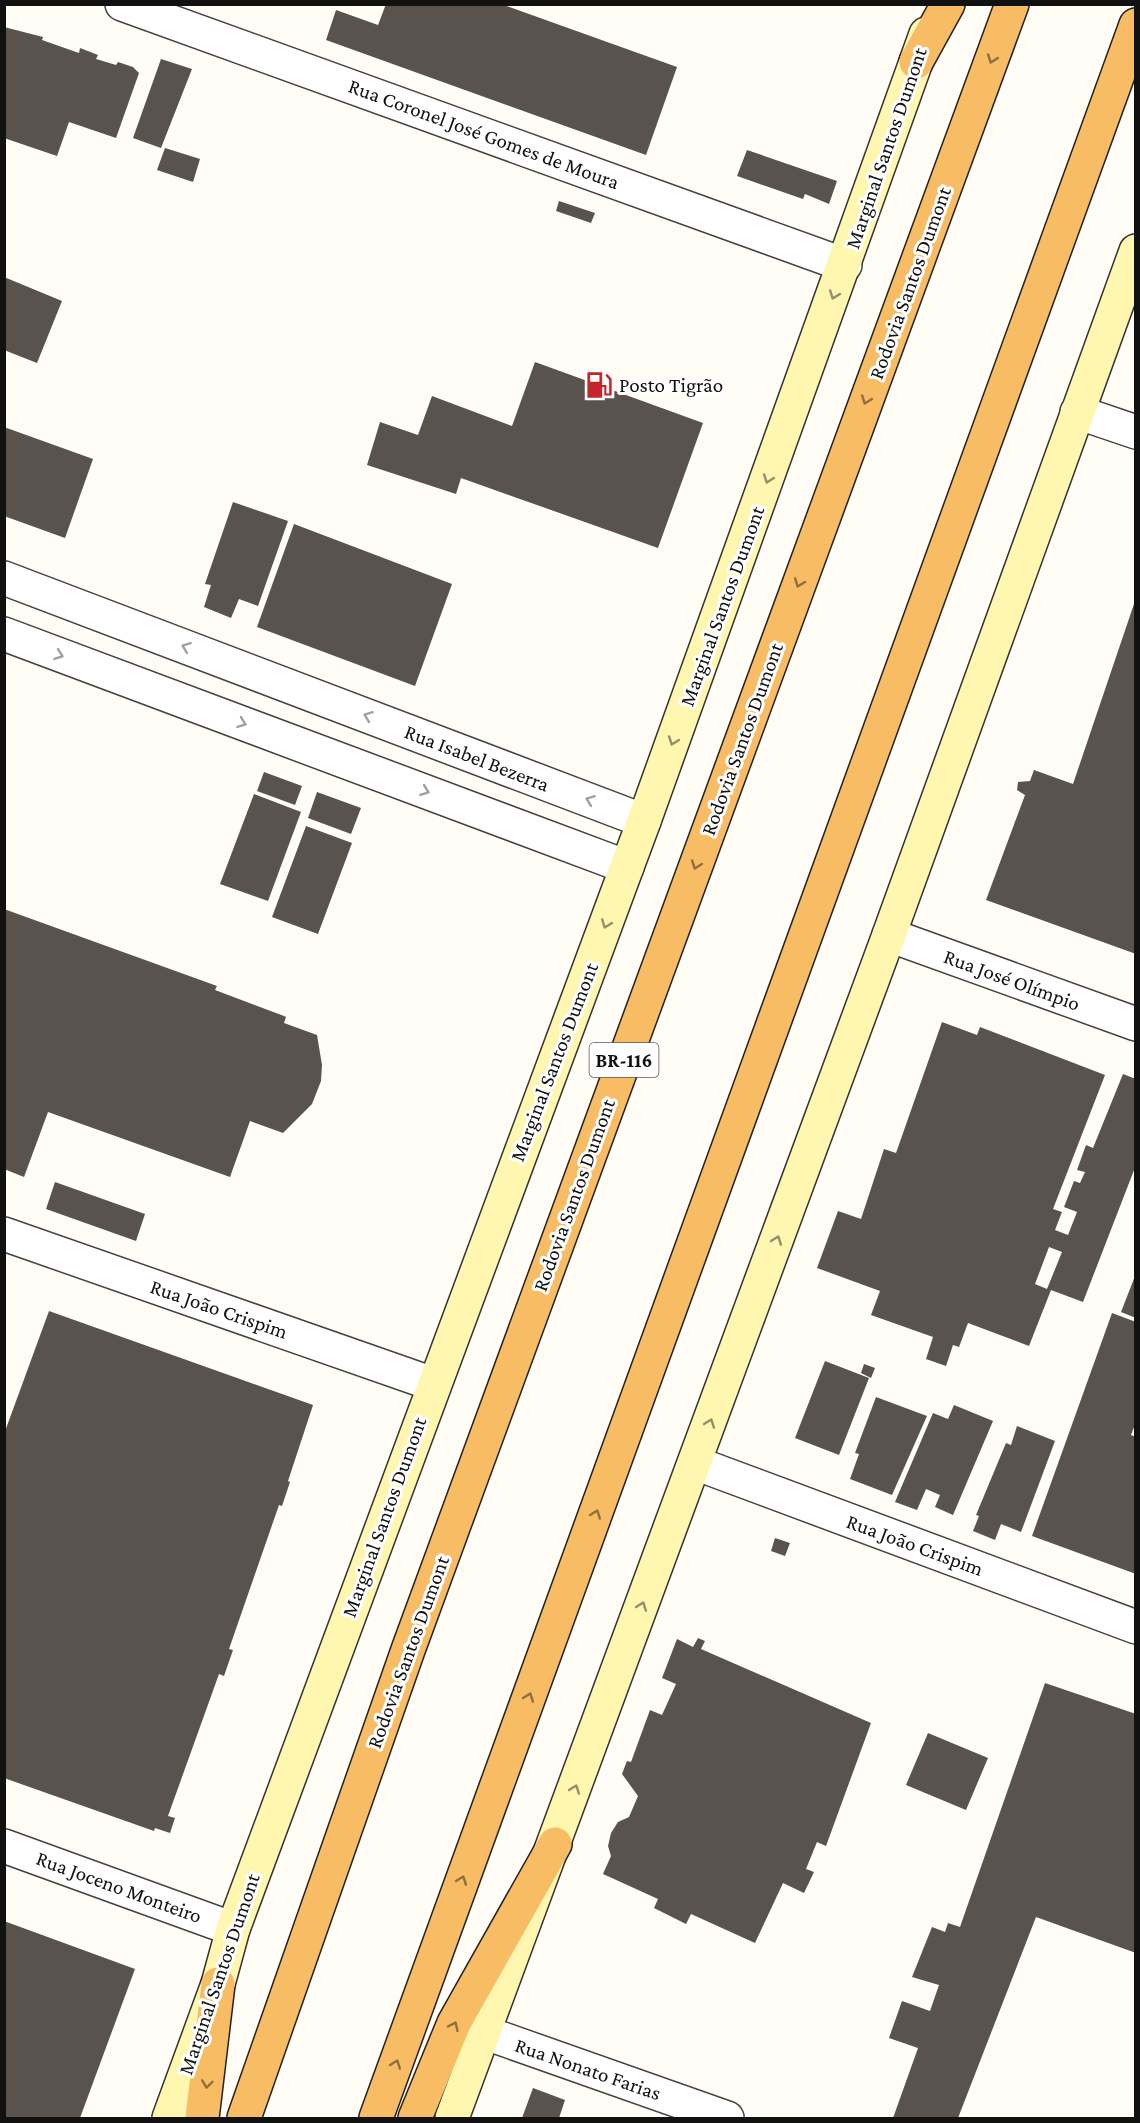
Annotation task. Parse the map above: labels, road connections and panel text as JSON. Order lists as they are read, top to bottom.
{
  "streets": {
    "highway": ["Rodovia Santos Dumont", "BR-116"],
    "main road": ["Marginal Santos Dumont"],
    "street": [
      "Rua Coronel José Gomes de Moura",
      "Rua Isabel Bezerra",
      "Rua José Olímpio",
      "Rua João Crispim",
      "Rua Joceno Monteiro",
      "Rua Nonato Farias"
    ]
  },
  "crossings": [
    ["Rua Coronel José Gomes de Moura", "Marginal Santos Dumont"],
    ["Marginal Santos Dumont", "Rua Isabel Bezerra"],
    ["Marginal Santos Dumont", "Rua João Crispim"],
    ["Marginal Santos Dumont", "Rua Joceno Monteiro"]
  ],
  "places": {
    "fuel station": ["Posto Tigrão"]
  }
}
